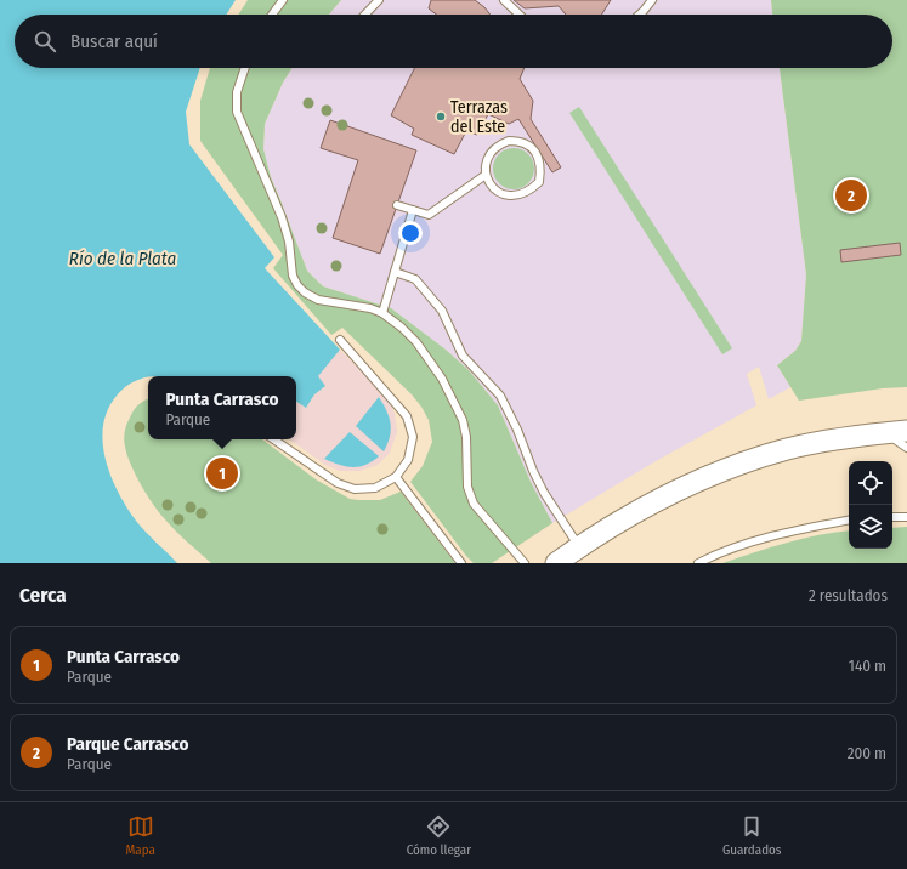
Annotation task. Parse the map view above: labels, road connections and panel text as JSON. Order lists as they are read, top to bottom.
{
  "water": ["Río de la Plata"],
  "places": ["Terrazas del Este"],
  "page": {
    "search": "Buscar aquí",
    "pins": ["2", "1"],
    "popup": ["Punta Carrasco", "Parque"],
    "heading": ["Cerca", "2 resultados"],
    "list": [
      {
        "mark": "1",
        "name": "Punta Carrasco",
        "note": "Parque",
        "value": "140 m"
      },
      {
        "mark": "2",
        "name": "Parque Carrasco",
        "note": "Parque",
        "value": "200 m"
      }
    ],
    "nav": ["Mapa", "Cómo llegar", "Guardados"]
  }
}
